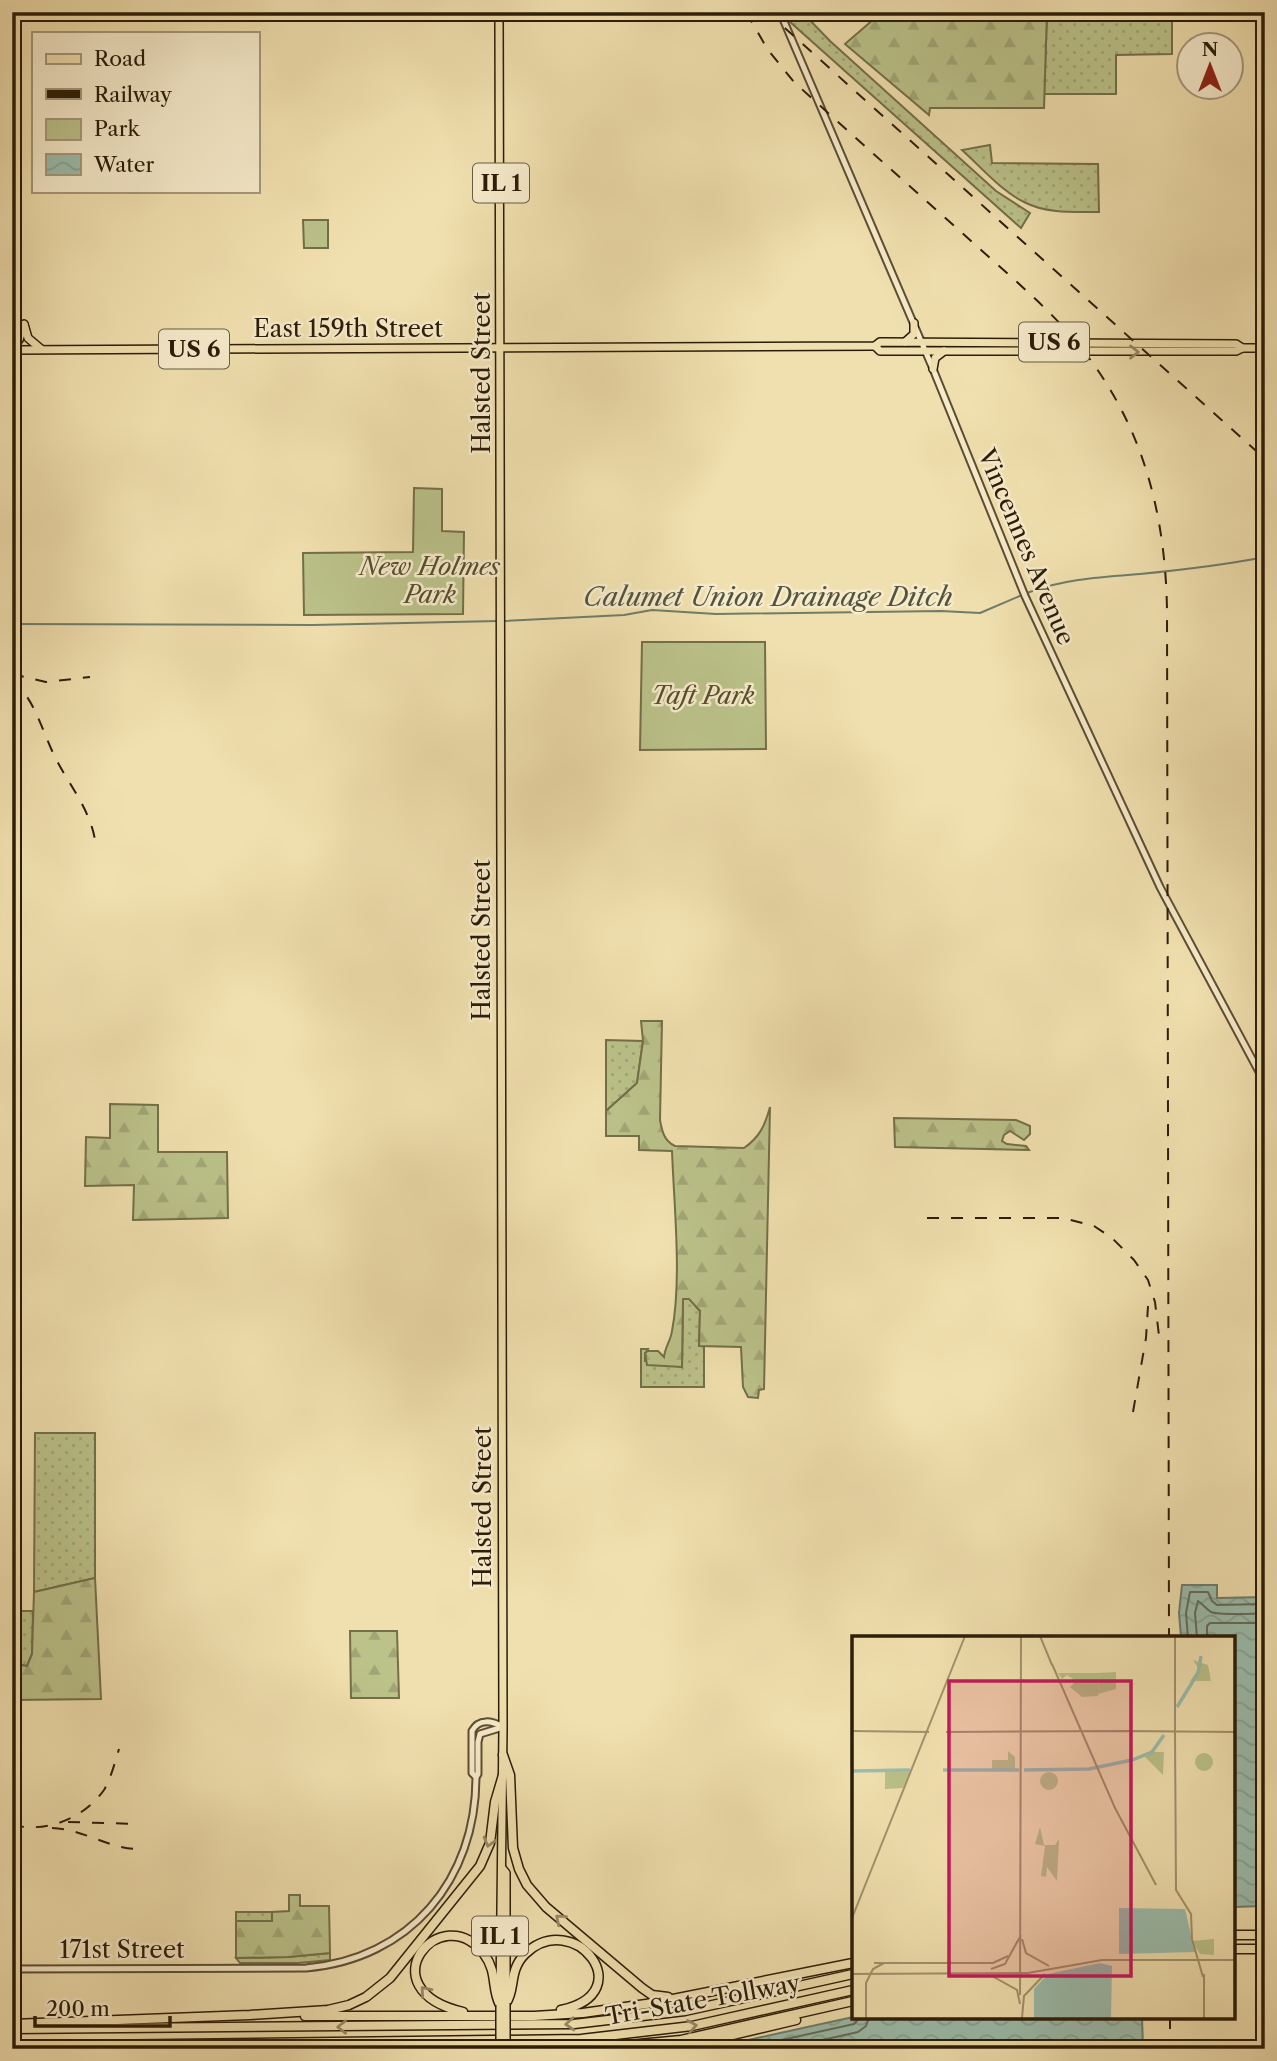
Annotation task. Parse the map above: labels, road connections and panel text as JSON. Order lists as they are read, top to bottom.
{
  "streets": {
    "highway": ["Tri-State Tollway"],
    "main road": [
      "IL 1",
      "East 159th Street",
      "US 6",
      "Halsted Street"
    ],
    "street": ["Vincennes Avenue", "171st Street"]
  },
  "crossings": [
    ["East 159th Street", "US 6"],
    ["East 159th Street", "Halsted Street"],
    ["US 6", "Vincennes Avenue"],
    ["Halsted Street", "171st Street"]
  ],
  "water": ["Calumet Union Drainage Ditch"],
  "parks": ["New Holmes Park", "Taft Park"],
  "legend": [
    "Road",
    "Railway",
    "Park",
    "Water"
  ],
  "scale_bar": "200 m",
  "north": "top"
}
